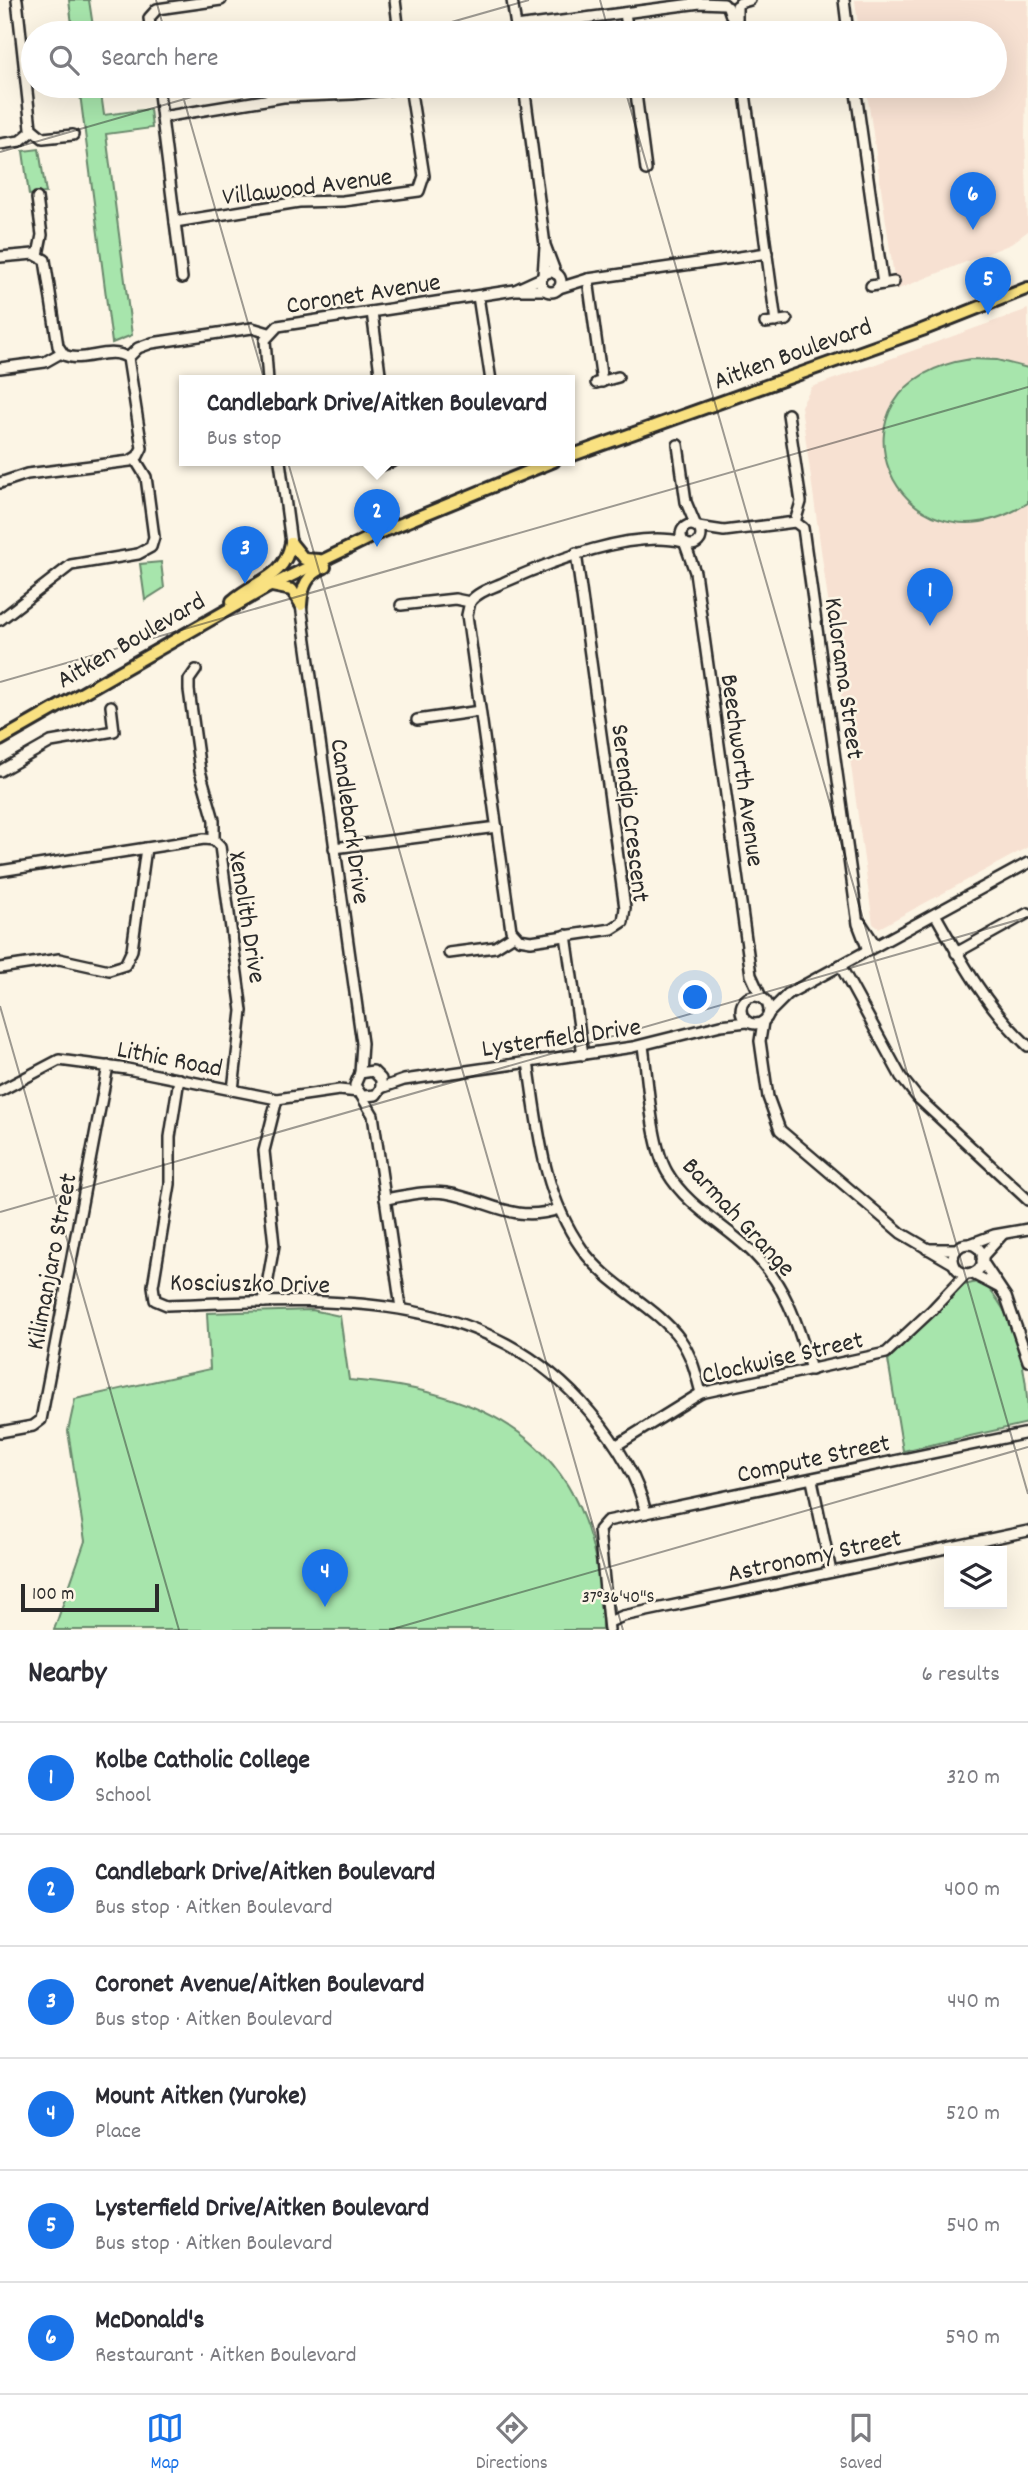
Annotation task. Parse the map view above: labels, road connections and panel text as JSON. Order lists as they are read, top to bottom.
{
  "streets": {
    "main road": ["Aitken Boulevard"],
    "street": [
      "Villawood Avenue",
      "Coronet Avenue",
      "Kalorama Street",
      "Beechworth Avenue",
      "Serendip Crescent",
      "Candlebark Drive",
      "Xenolith Drive",
      "Lysterfield Drive",
      "Lithic Road",
      "Barmah Grange",
      "Kilimanjaro Street",
      "Kosciuszko Drive",
      "Clockwise Street",
      "Compute Street",
      "Astronomy Street"
    ]
  },
  "crossings": [
    ["Beechworth Avenue", "Lysterfield Drive"],
    ["Candlebark Drive", "Lysterfield Drive"],
    ["Candlebark Drive", "Lithic Road"],
    ["Xenolith Drive", "Lithic Road"],
    ["Lysterfield Drive", "Lithic Road"],
    ["Lysterfield Drive", "Barmah Grange"],
    ["Lithic Road", "Kilimanjaro Street"],
    ["Lithic Road", "Kosciuszko Drive"],
    ["Barmah Grange", "Clockwise Street"],
    ["Kosciuszko Drive", "Clockwise Street"],
    ["Kosciuszko Drive", "Compute Street"],
    ["Compute Street", "Astronomy Street"]
  ],
  "scale_bar": "100 m",
  "page": {
    "search": "Search here",
    "pins": [
      "6",
      "5",
      "2",
      "3",
      "1",
      "4"
    ],
    "popup": ["Candlebark Drive/Aitken Boulevard", "Bus stop"],
    "scale": "100 m",
    "heading": ["Nearby", "6 results"],
    "list": [
      {
        "mark": "1",
        "name": "Kolbe Catholic College",
        "note": "School",
        "value": "320 m"
      },
      {
        "mark": "2",
        "name": "Candlebark Drive/Aitken Boulevard",
        "note": "Bus stop · Aitken Boulevard",
        "value": "400 m"
      },
      {
        "mark": "3",
        "name": "Coronet Avenue/Aitken Boulevard",
        "note": "Bus stop · Aitken Boulevard",
        "value": "440 m"
      },
      {
        "mark": "4",
        "name": "Mount Aitken (Yuroke)",
        "note": "Place",
        "value": "520 m"
      },
      {
        "mark": "5",
        "name": "Lysterfield Drive/Aitken Boulevard",
        "note": "Bus stop · Aitken Boulevard",
        "value": "540 m"
      },
      {
        "mark": "6",
        "name": "McDonald's",
        "note": "Restaurant · Aitken Boulevard",
        "value": "590 m"
      }
    ],
    "nav": ["Map", "Directions", "Saved"]
  },
  "coordinates": ["37°36'40\"S"]
}
